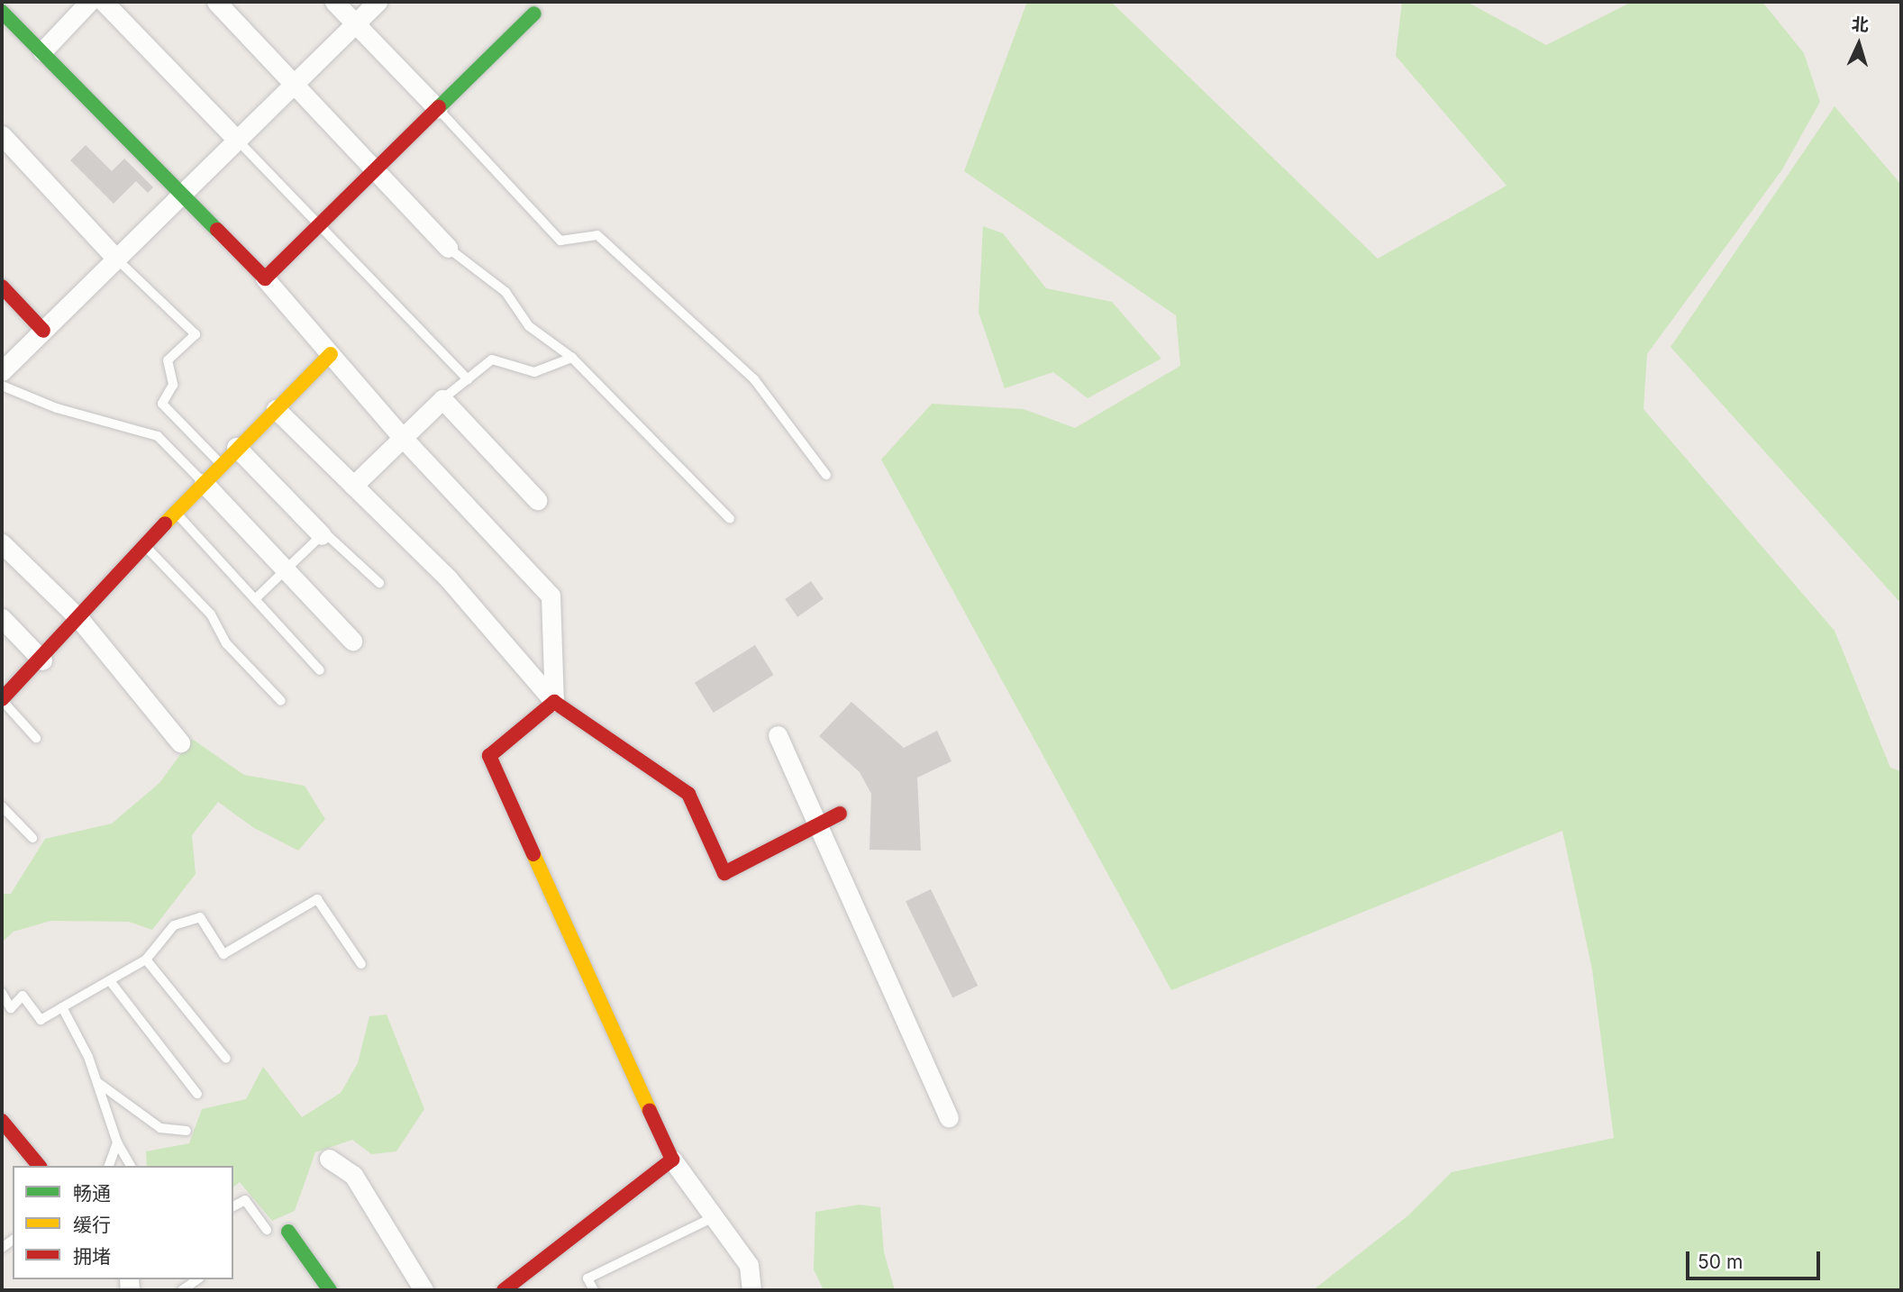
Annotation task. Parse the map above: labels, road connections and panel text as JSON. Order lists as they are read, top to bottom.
{
  "legend": ["畅通", "缓行", "拥堵"],
  "scale_bar": "50 m",
  "north": "top"
}
